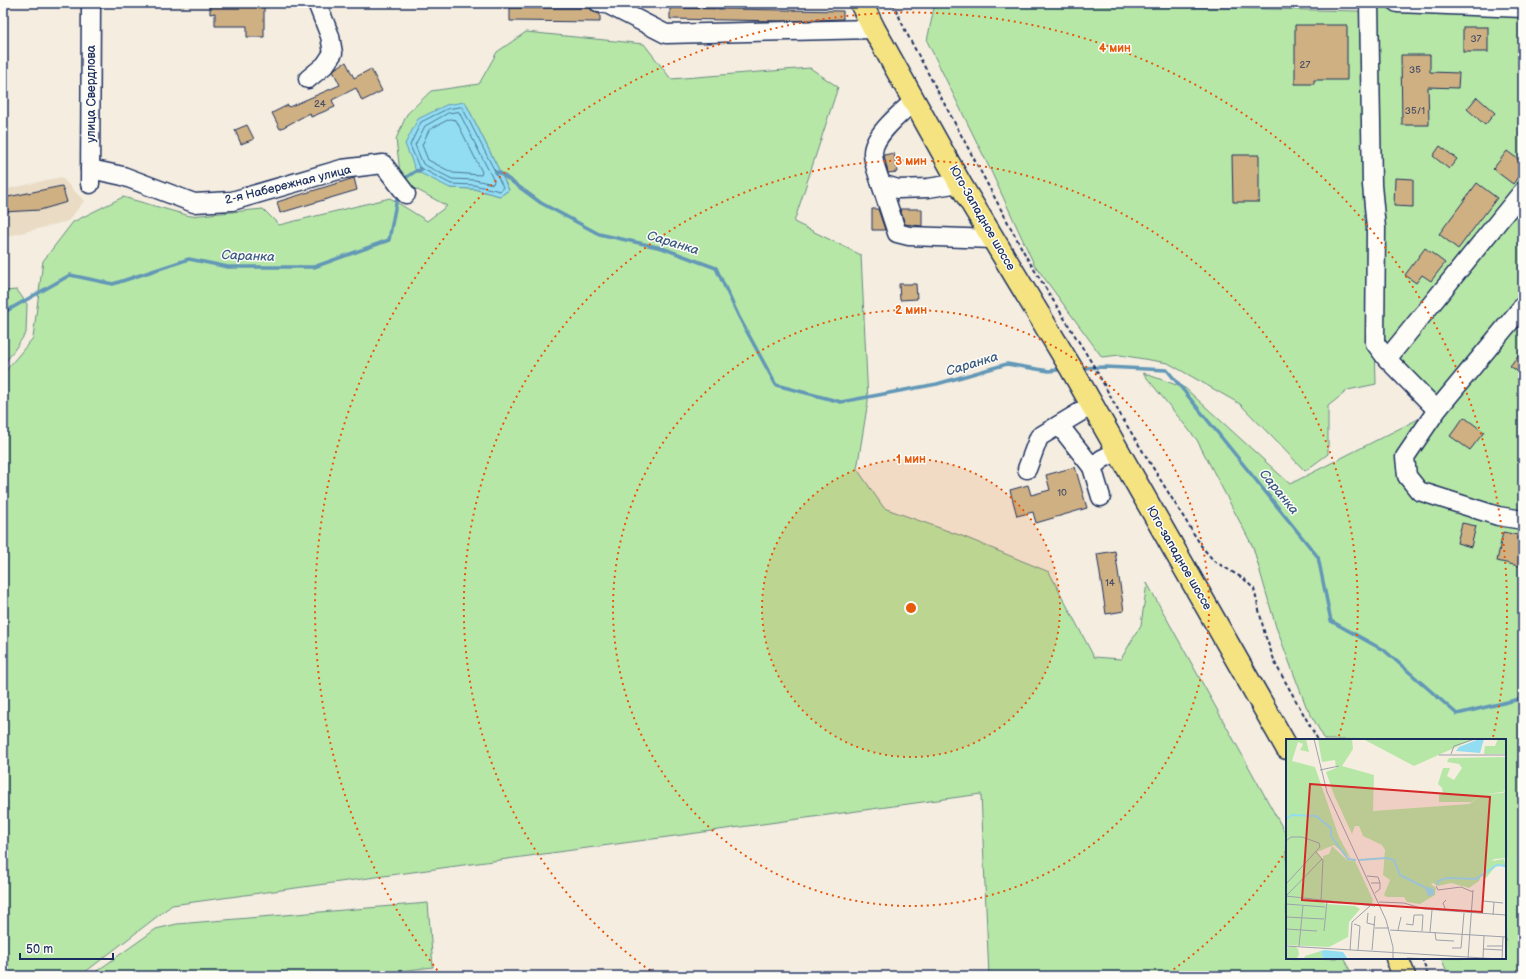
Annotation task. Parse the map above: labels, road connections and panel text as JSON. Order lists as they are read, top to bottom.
{
  "streets": {
    "main road": ["Юго-Западное шоссе", "Юго-западное шоссе"],
    "street": ["улица Свердлова", "2-я Набережная улица"]
  },
  "crossings": [
    ["улица Свердлова", "2-я Набережная улица"],
    ["Юго-Западное шоссе", "Юго-западное шоссе"]
  ],
  "water": ["Саранка"],
  "house_numbers": [
    "37",
    "27",
    "35",
    "24",
    "35/1",
    "10",
    "14"
  ],
  "scale_bar": "50 m",
  "rings": [
    "4 мин",
    "3 мин",
    "2 мин",
    "1 мин"
  ]
}
